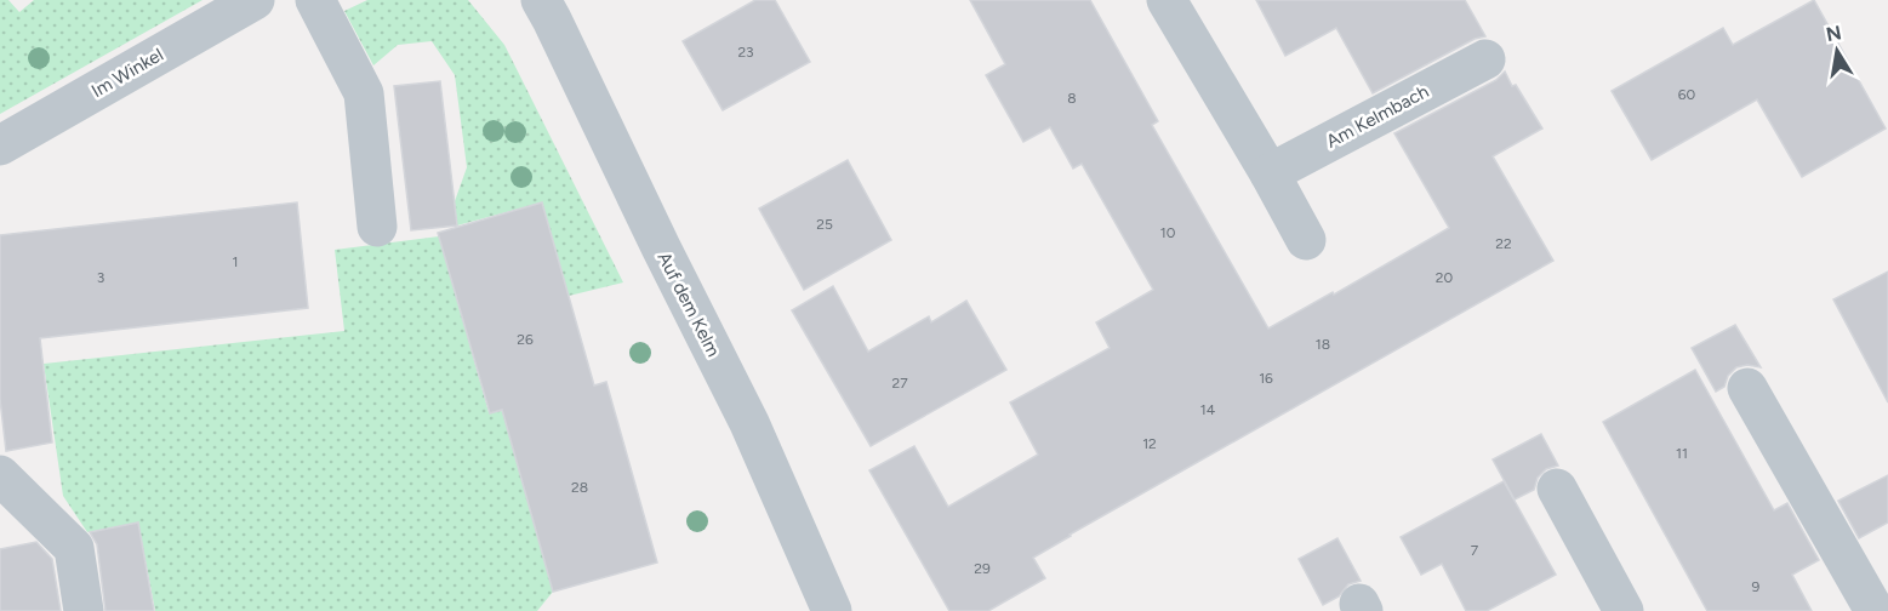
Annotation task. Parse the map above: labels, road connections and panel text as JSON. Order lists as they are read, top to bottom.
{
  "streets": {
    "street": ["Im Winkel", "Am Kelmbach", "Auf dem Kelm"]
  },
  "house_numbers": [
    "23",
    "60",
    "8",
    "25",
    "10",
    "22",
    "1",
    "3",
    "20",
    "26",
    "18",
    "16",
    "27",
    "14",
    "12",
    "11",
    "28",
    "7",
    "29",
    "9"
  ],
  "north": "top"
}
